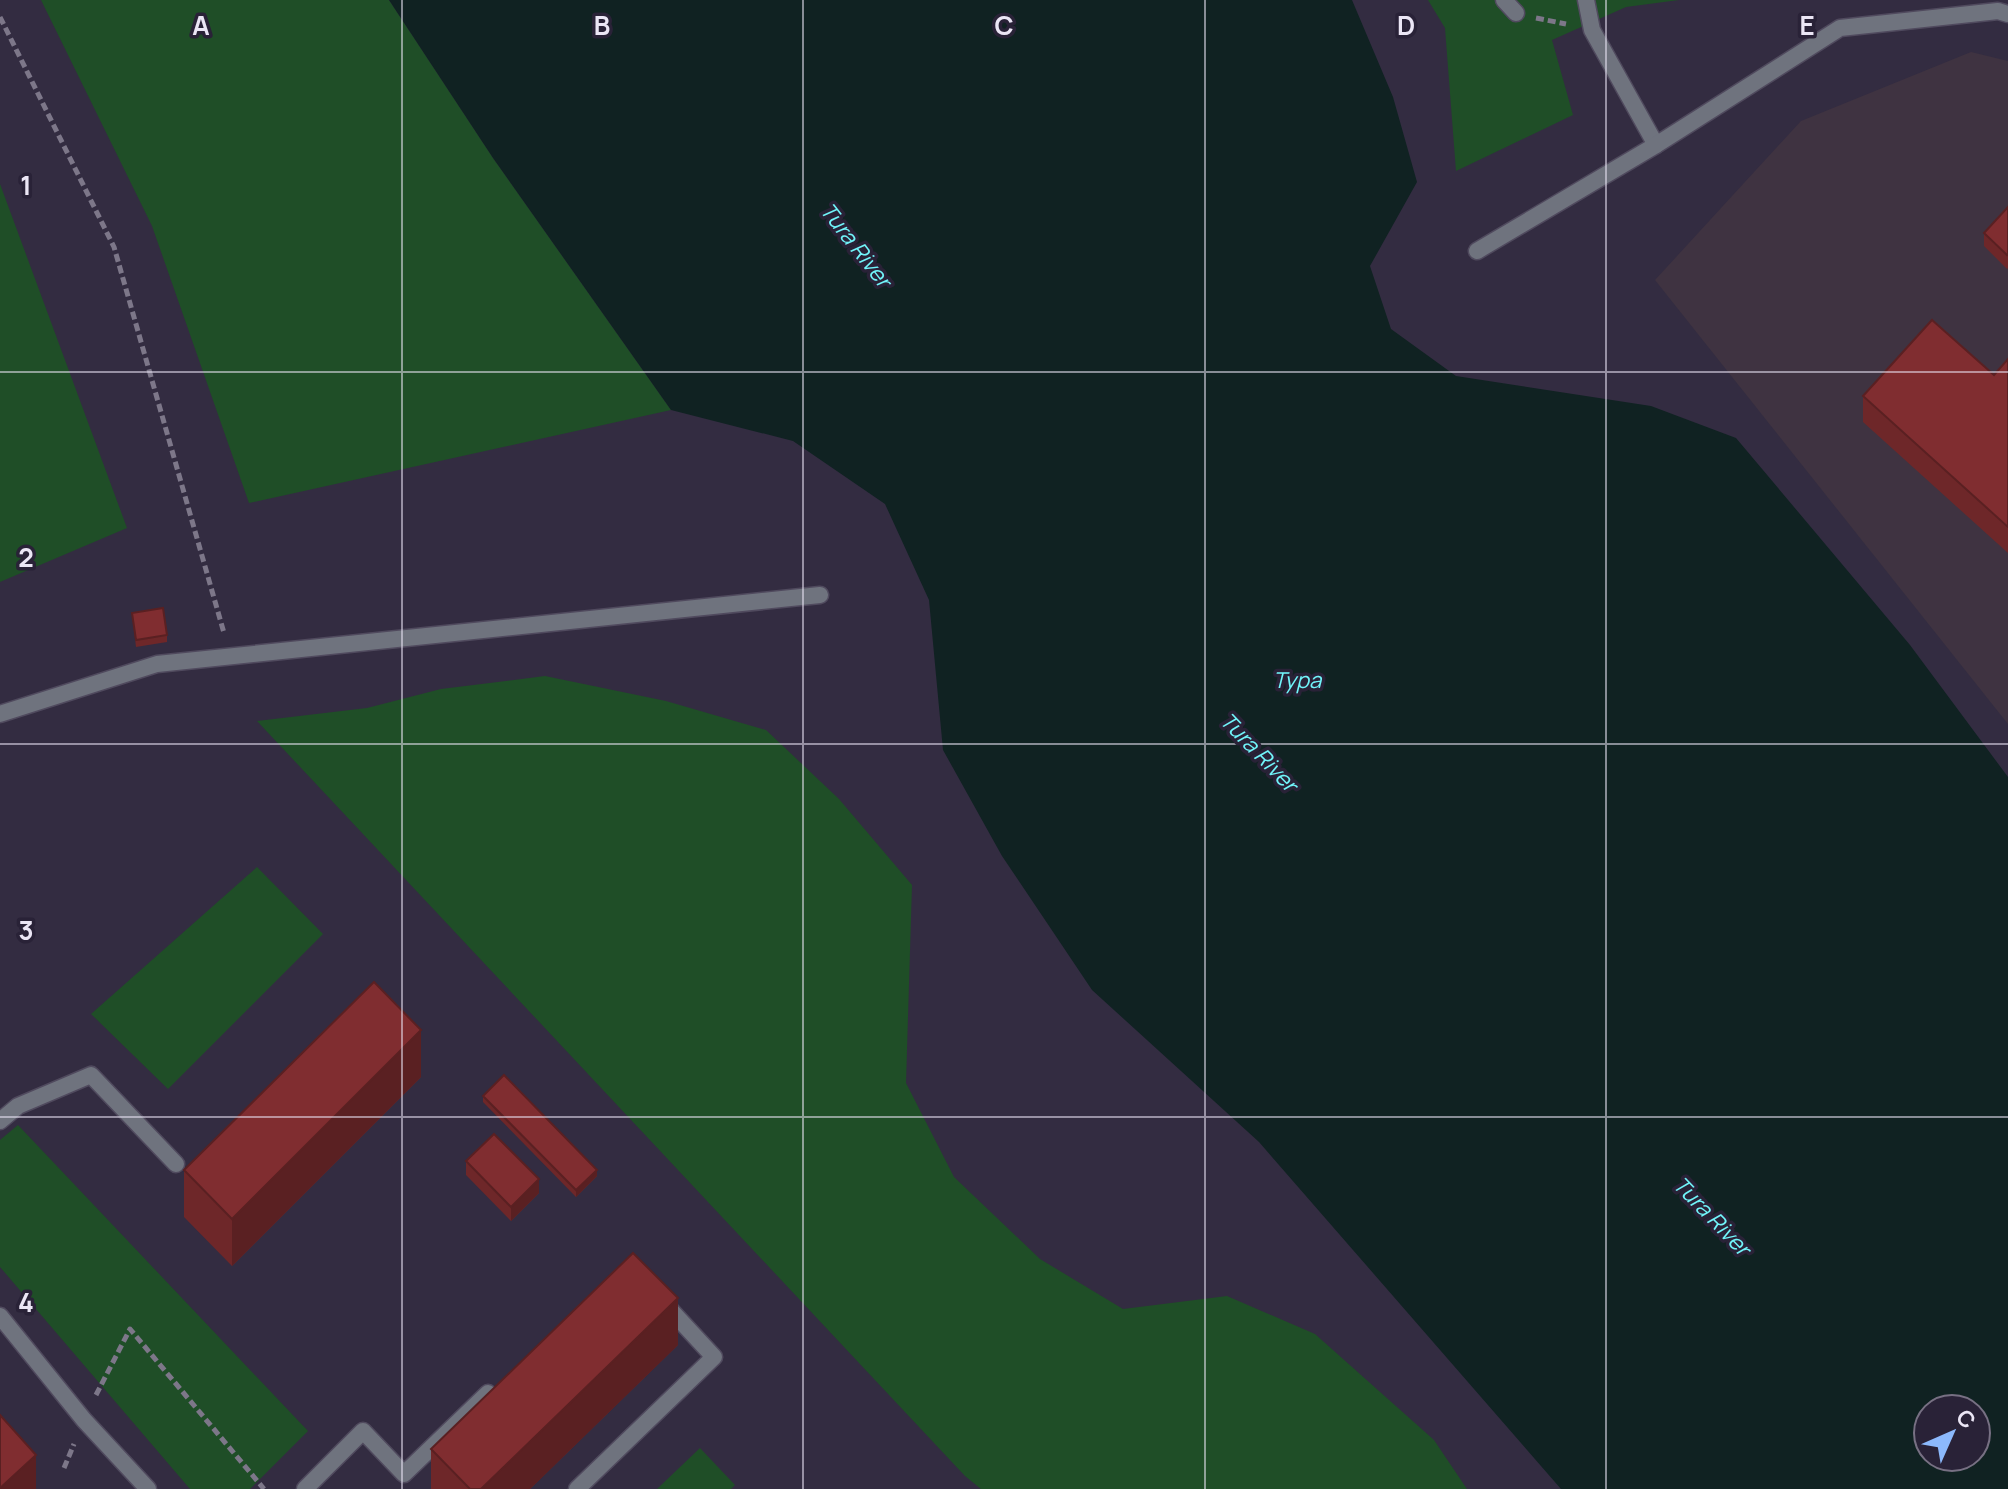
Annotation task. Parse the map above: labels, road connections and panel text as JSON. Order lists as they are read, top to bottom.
{
  "water": ["Tura River", "Тура"],
  "north": "top right",
  "grid": {
    "columns": [
      "A",
      "B",
      "C",
      "D",
      "E"
    ],
    "rows": [
      "1",
      "2",
      "3",
      "4"
    ]
  }
}
